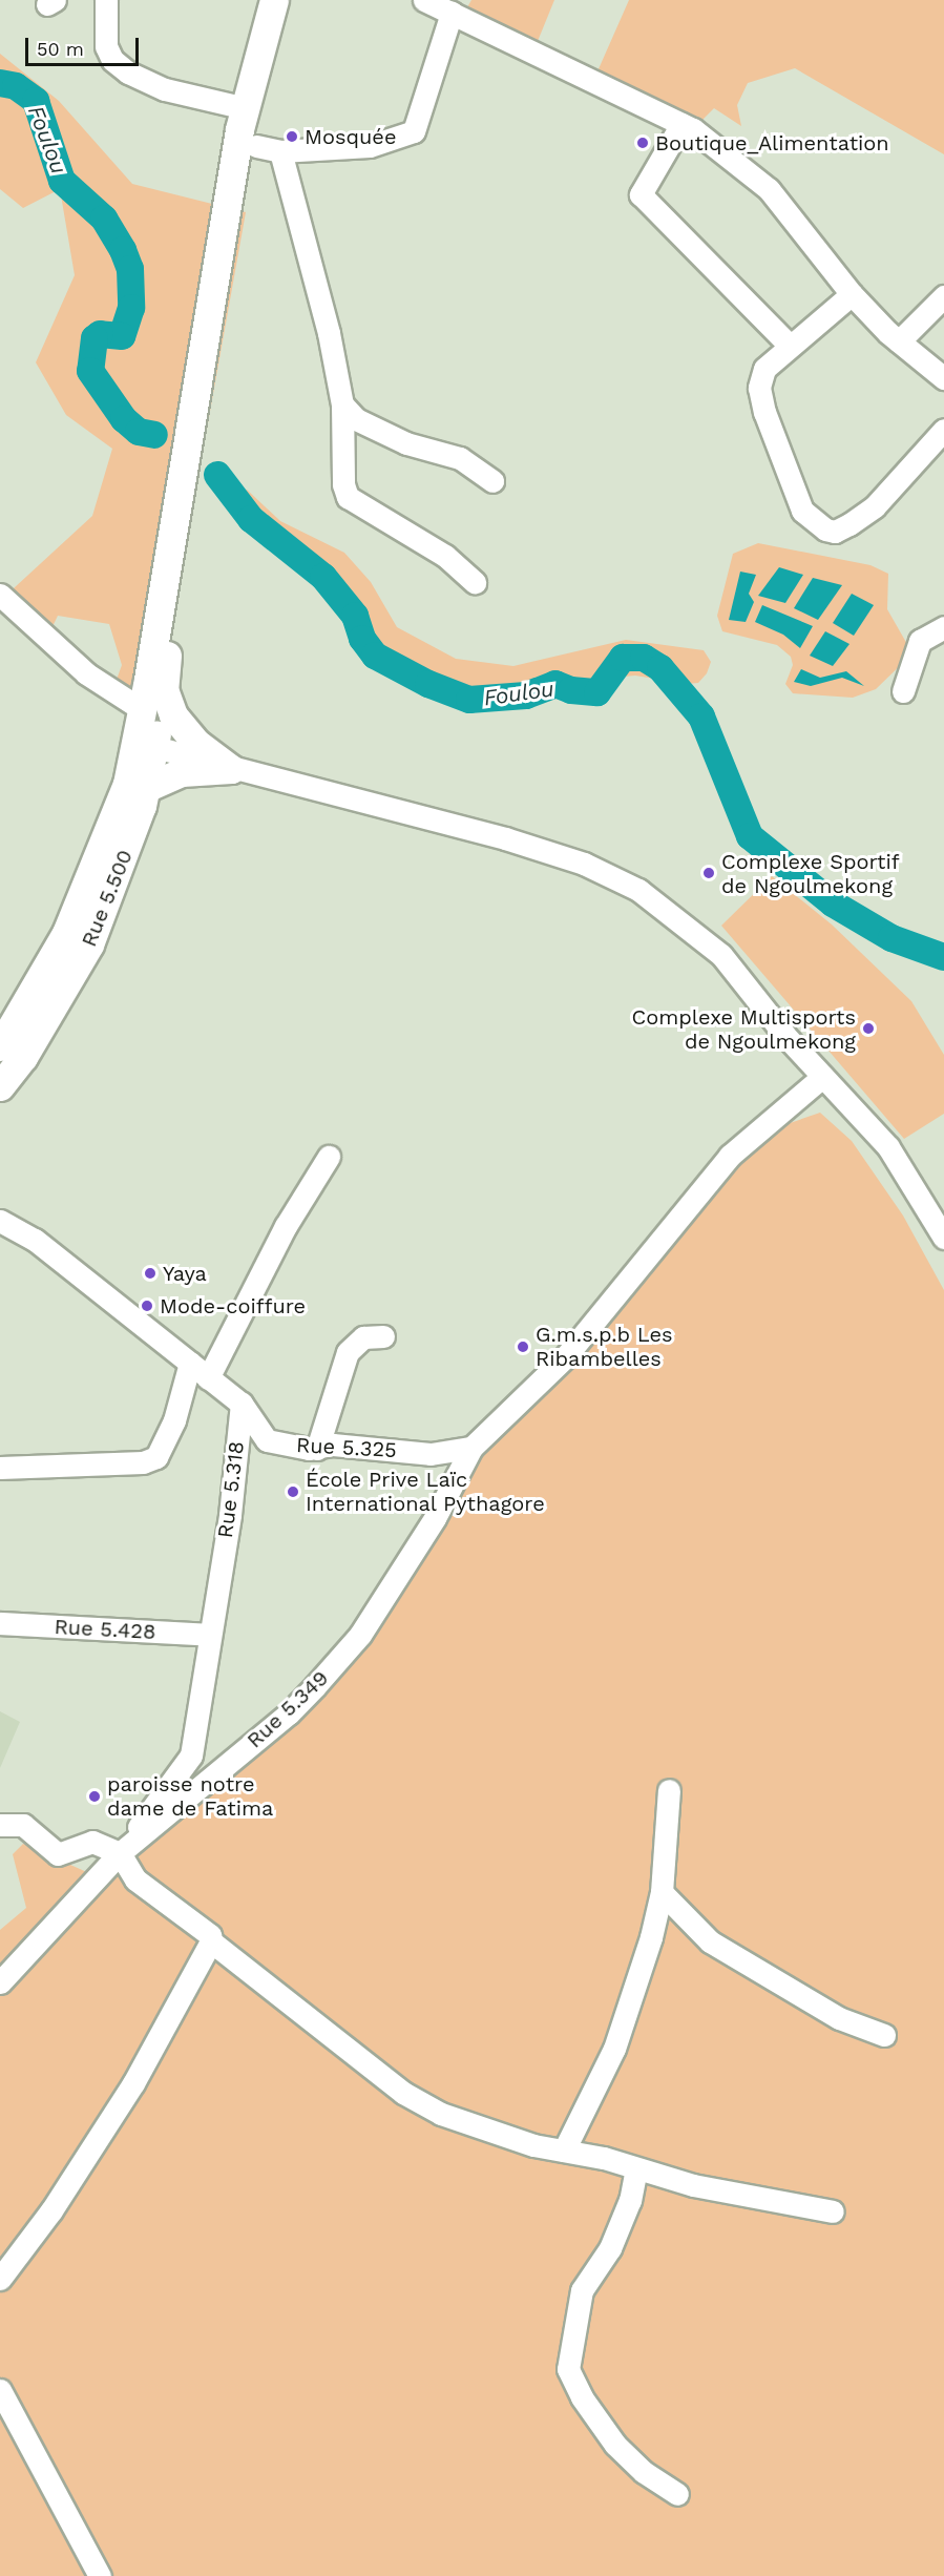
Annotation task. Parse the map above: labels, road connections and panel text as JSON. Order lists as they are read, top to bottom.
{
  "streets": {
    "main road": ["Rue 5.500"],
    "street": [
      "Rue 5.325",
      "Rue 5.318",
      "Rue 5.428",
      "Rue 5.349"
    ]
  },
  "crossings": [
    ["Rue 5.325", "Rue 5.318"],
    ["Rue 5.325", "Rue 5.349"],
    ["Rue 5.318", "Rue 5.428"],
    ["Rue 5.318", "Rue 5.349"]
  ],
  "water": ["Foulou"],
  "places": [
    "Mosquée",
    "Boutique_Alimentation",
    "Complexe Sportif de Ngoulmekong",
    "Complexe Multisports de Ngoulmekong",
    "Yaya",
    "Mode-coiffure",
    "G.m.s.p.b Les Ribambelles",
    "École Prive Laïc International Pythagore",
    "paroisse notre dame de Fatima"
  ],
  "scale_bar": "50 m"
}
